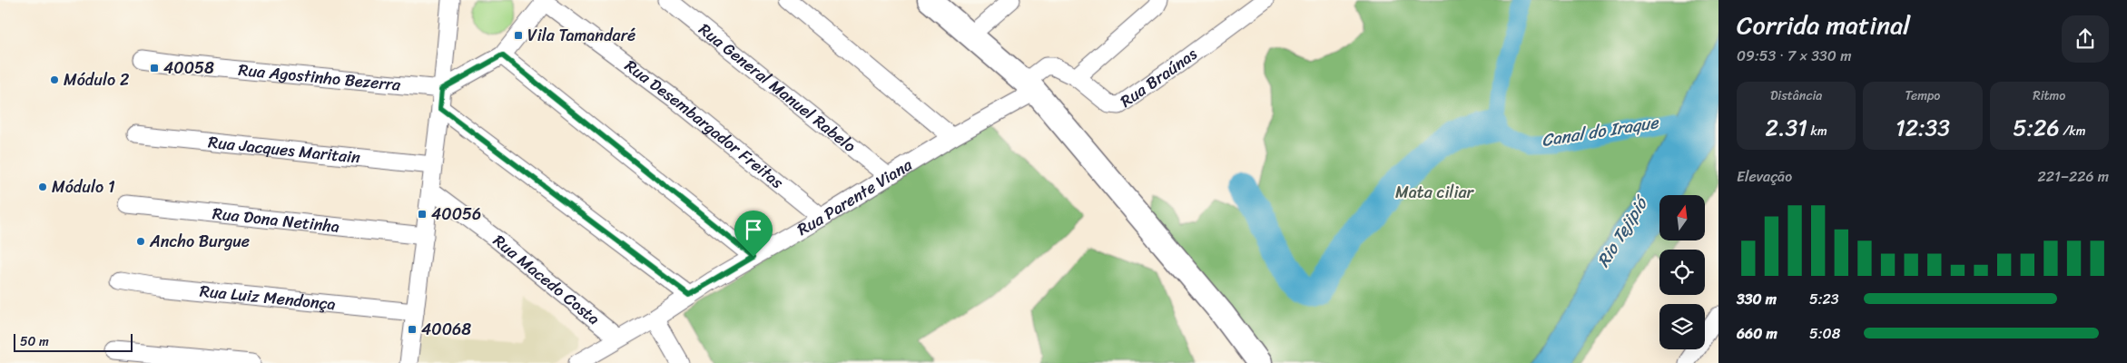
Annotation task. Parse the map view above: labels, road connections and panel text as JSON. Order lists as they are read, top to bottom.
{
  "streets": {
    "street": [
      "Rua Braúnas",
      "Rua Agostinho Bezerra",
      "Rua General Manuel Rabelo",
      "Rua Desembargador Freitas",
      "Rua Jacques Maritain",
      "Rua Parente Viana",
      "Rua Dona Netinha",
      "Rua Macedo Costa",
      "Rua Luiz Mendonça"
    ]
  },
  "crossings": [
    ["Rua Braúnas", "Rua Parente Viana"],
    ["Rua General Manuel Rabelo", "Rua Parente Viana"],
    ["Rua Desembargador Freitas", "Rua Parente Viana"],
    ["Rua Parente Viana", "Rua Macedo Costa"]
  ],
  "water": ["Canal do Iraque", "Rio Tejipió"],
  "parks": ["Mata ciliar"],
  "places": {
    "transit": [
      "Vila Tamandaré",
      "40058",
      "40056",
      "40068"
    ],
    "other": ["Módulo 2", "Módulo 1", "Ancho Burgue"]
  },
  "scale_bar": "50 m",
  "north": "top",
  "page": {
    "heading": ["Corrida matinal", "09:53 · 7 × 330 m"],
    "stats": [
      ["Distância", "2.31 km"],
      ["Tempo", "12:33"],
      ["Ritmo", "5:26 /km"]
    ],
    "chart": ["Elevação", "221–226 m"],
    "list": [
      {
        "name": "330 m",
        "note": "5:23"
      },
      {
        "name": "660 m",
        "note": "5:08"
      }
    ],
    "scale": "50 m"
  }
}
